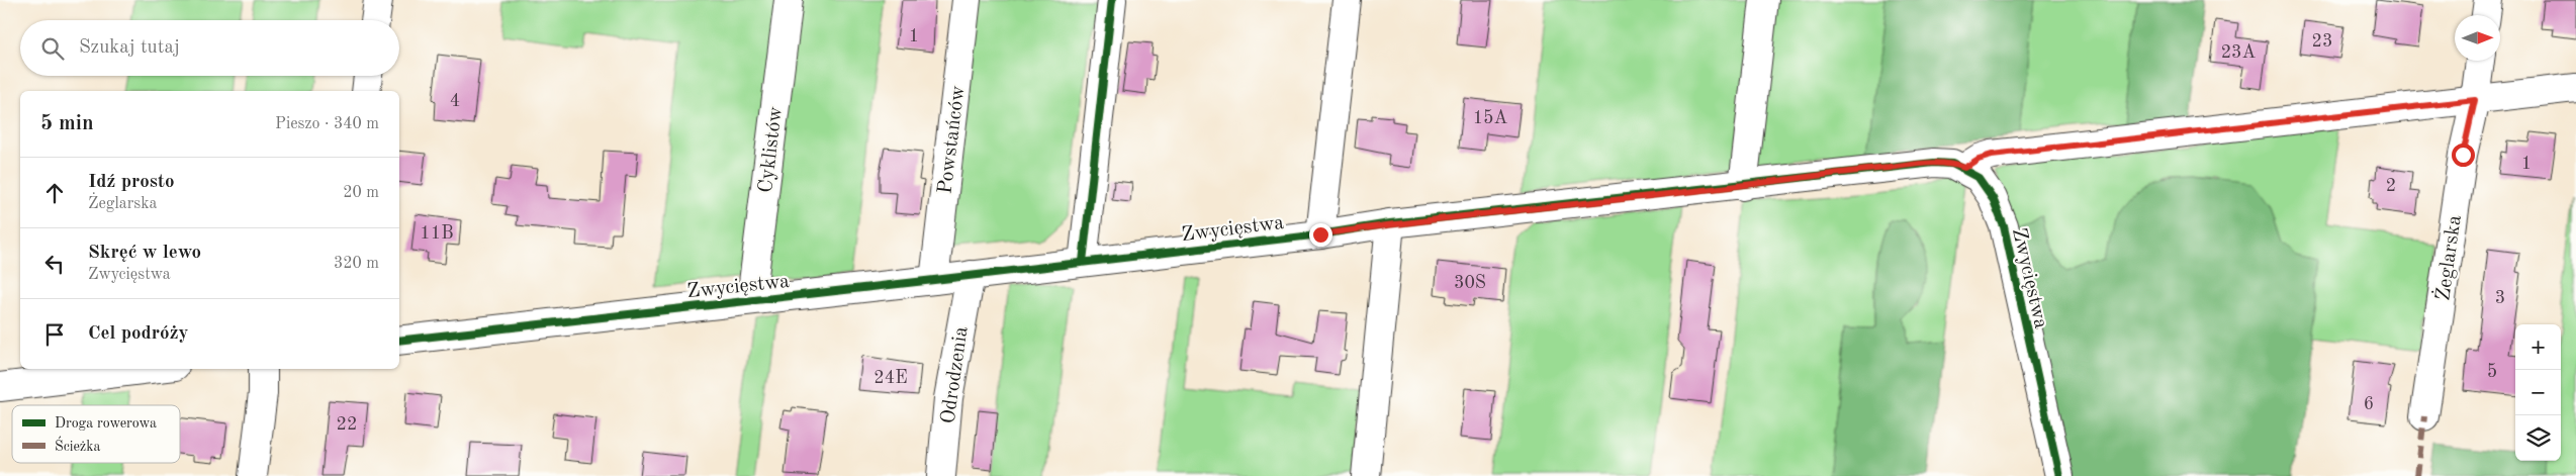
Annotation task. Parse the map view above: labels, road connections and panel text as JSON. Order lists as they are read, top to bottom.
{
  "streets": {
    "street": [
      "Powstańców",
      "Cyklistów",
      "Zwycięstwa",
      "Żeglarska",
      "Odrodzenia"
    ]
  },
  "crossings": [
    ["Powstańców", "Zwycięstwa"],
    ["Cyklistów", "Zwycięstwa"],
    ["Zwycięstwa", "Odrodzenia"]
  ],
  "house_numbers": [
    "1",
    "23",
    "23A",
    "4",
    "15A",
    "1",
    "2",
    "11B",
    "30S",
    "3",
    "5",
    "24E",
    "6",
    "22"
  ],
  "legend": ["Droga rowerowa", "Ścieżka"],
  "north": "right",
  "page": {
    "search": "Szukaj tutaj",
    "heading": ["5 min", "Pieszo · 340 m"],
    "list": [
      ["Idź prosto", "Żeglarska", "20 m"],
      ["Skręć w lewo", "Zwycięstwa", "320 m"],
      "Cel podróży"
    ],
    "map_buttons": ["+", "−"]
  }
}
